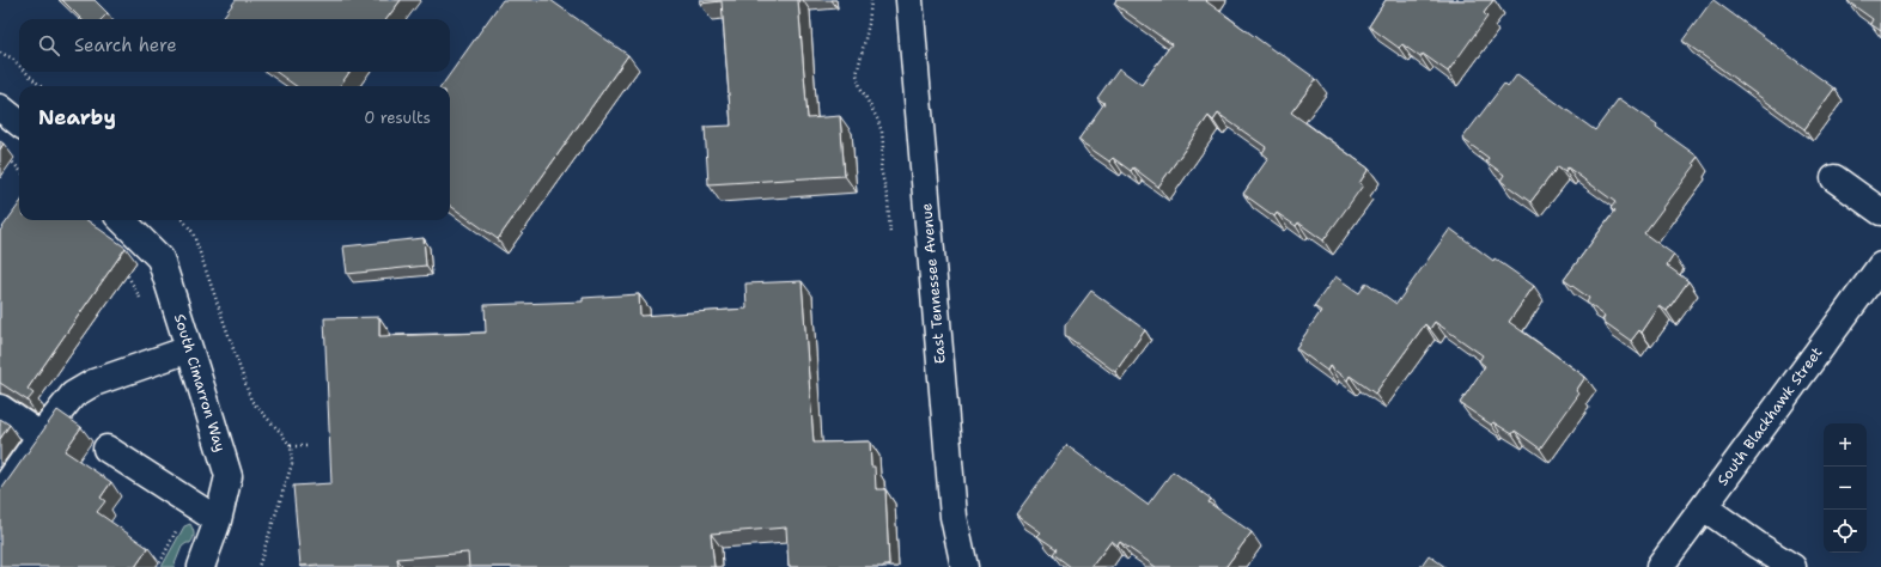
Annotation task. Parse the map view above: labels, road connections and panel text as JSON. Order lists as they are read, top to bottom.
{
  "streets": {
    "street": ["East Tennessee Avenue", "South Cimarron Way", "South Blackhawk Street"]
  },
  "page": {
    "search": "Search here",
    "heading": ["Nearby", "0 results"],
    "map_buttons": ["+", "−"]
  }
}
